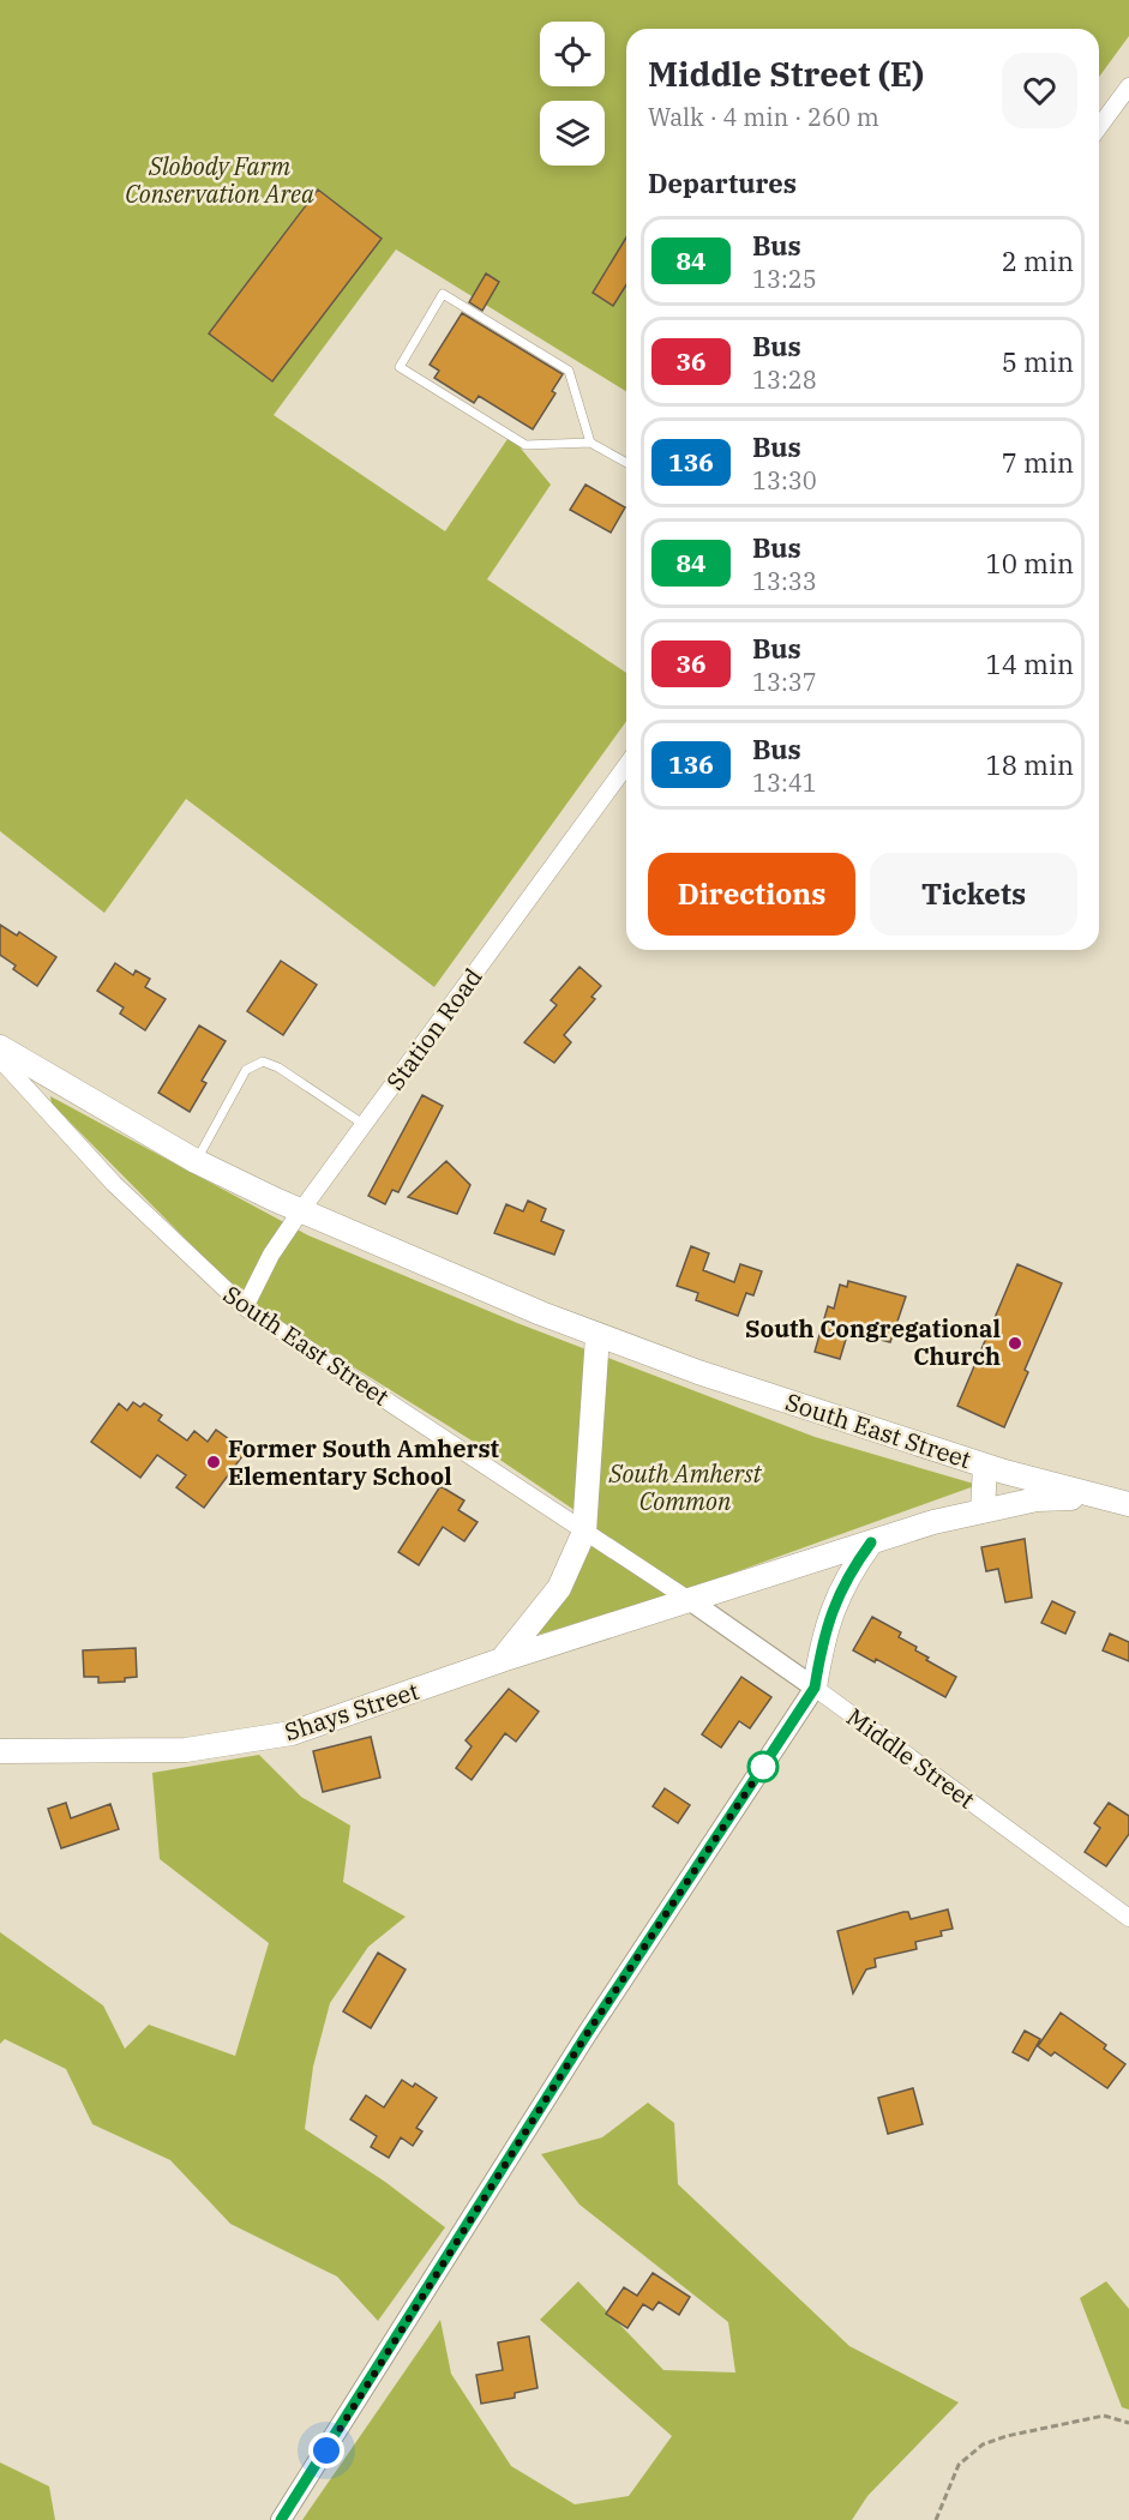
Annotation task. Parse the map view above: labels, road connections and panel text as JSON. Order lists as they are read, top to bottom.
{
  "streets": {
    "main road": ["South East Street", "Shays Street"],
    "street": ["Station Road", "Middle Street"]
  },
  "crossings": [
    ["Station Road", "South East Street"],
    ["South East Street", "Shays Street"],
    ["South East Street", "Middle Street"],
    ["Shays Street", "Middle Street"]
  ],
  "parks": ["Slobody Farm Conservation Area", "South Amherst Common"],
  "places": ["South Congregational Church", "Former South Amherst Elementary School"],
  "lines": ["bus line 84"],
  "page": {
    "heading": [
      ["Middle Street (E)", "Walk · 4 min · 260 m"],
      "Departures"
    ],
    "list": [
      {
        "mark": "84",
        "name": "Bus",
        "note": "13:25",
        "value": "2 min"
      },
      {
        "mark": "36",
        "name": "Bus",
        "note": "13:28",
        "value": "5 min"
      },
      {
        "mark": "136",
        "name": "Bus",
        "note": "13:30",
        "value": "7 min"
      },
      {
        "mark": "84",
        "name": "Bus",
        "note": "13:33",
        "value": "10 min"
      },
      {
        "mark": "36",
        "name": "Bus",
        "note": "13:37",
        "value": "14 min"
      },
      {
        "mark": "136",
        "name": "Bus",
        "note": "13:41",
        "value": "18 min"
      }
    ],
    "buttons": ["Directions", "Tickets"]
  }
}
